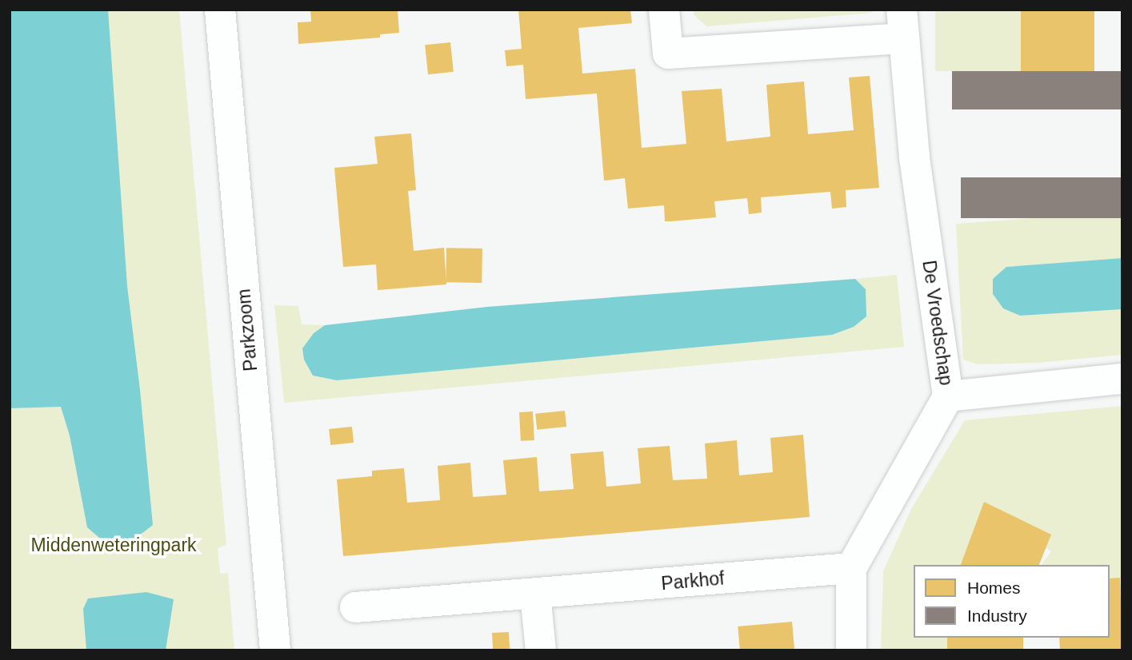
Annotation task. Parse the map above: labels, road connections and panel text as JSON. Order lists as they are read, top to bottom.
{
  "streets": {
    "street": ["De Vroedschap", "Parkzoom", "Parkhof"]
  },
  "crossings": [
    ["De Vroedschap", "Parkhof"]
  ],
  "parks": ["Middenweteringpark"],
  "legend": ["Homes", "Industry"]
}
